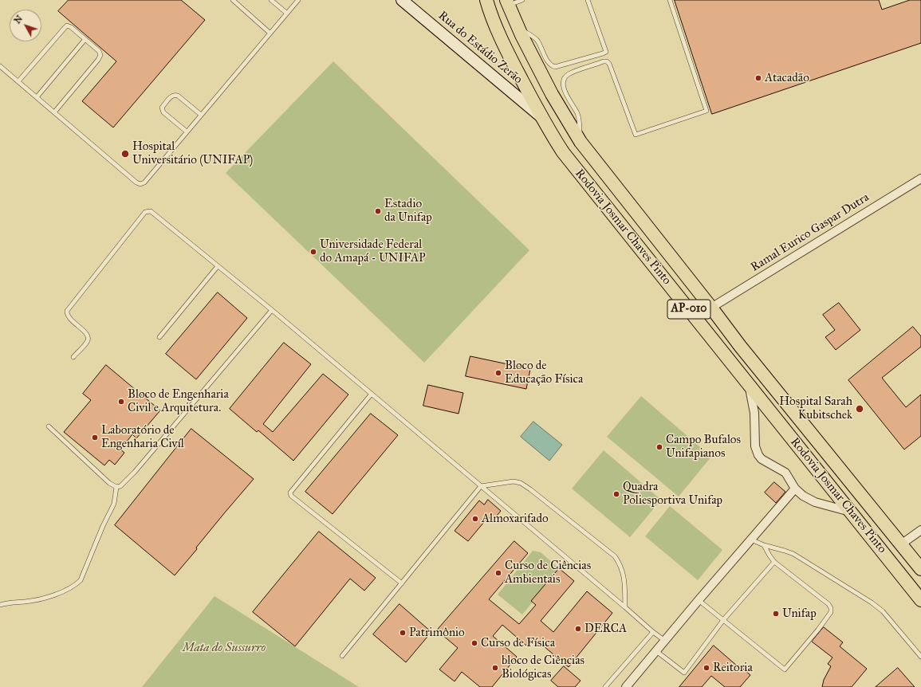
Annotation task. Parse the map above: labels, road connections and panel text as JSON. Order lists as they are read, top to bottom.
{
  "streets": {
    "main road": ["Rodovia Josmar Chaves Pinto", "AP-010"],
    "street": ["Rua do Estádio Zerão", "Ramal Eurico Gaspar Dutra"]
  },
  "crossings": [
    ["Rua do Estádio Zerão", "Rodovia Josmar Chaves Pinto"],
    ["Rodovia Josmar Chaves Pinto", "Ramal Eurico Gaspar Dutra"]
  ],
  "parks": ["Mata do Sussurro"],
  "places": [
    "Atacadão",
    "Hospital Universitário (UNIFAP)",
    "Estadio da Unifap",
    "Universidade Federal do Amapá - UNIFAP",
    "Bloco de Educação Física",
    "Bloco de Engenharia Civil e Arquitetura.",
    "Hospital Sarah Kubitschek",
    "Laboratório de Engenharia Civíl",
    "Campo Bufalos Unifapianos",
    "Quadra Poliesportiva Unifap",
    "Almoxarifado",
    "Curso de Ciências Ambientais",
    "Unifap",
    "DERCA",
    "Patrimônio",
    "Curso de Física",
    "bloco de Ciências Biológicas",
    "Reitoria"
  ],
  "north": "top left"
}
